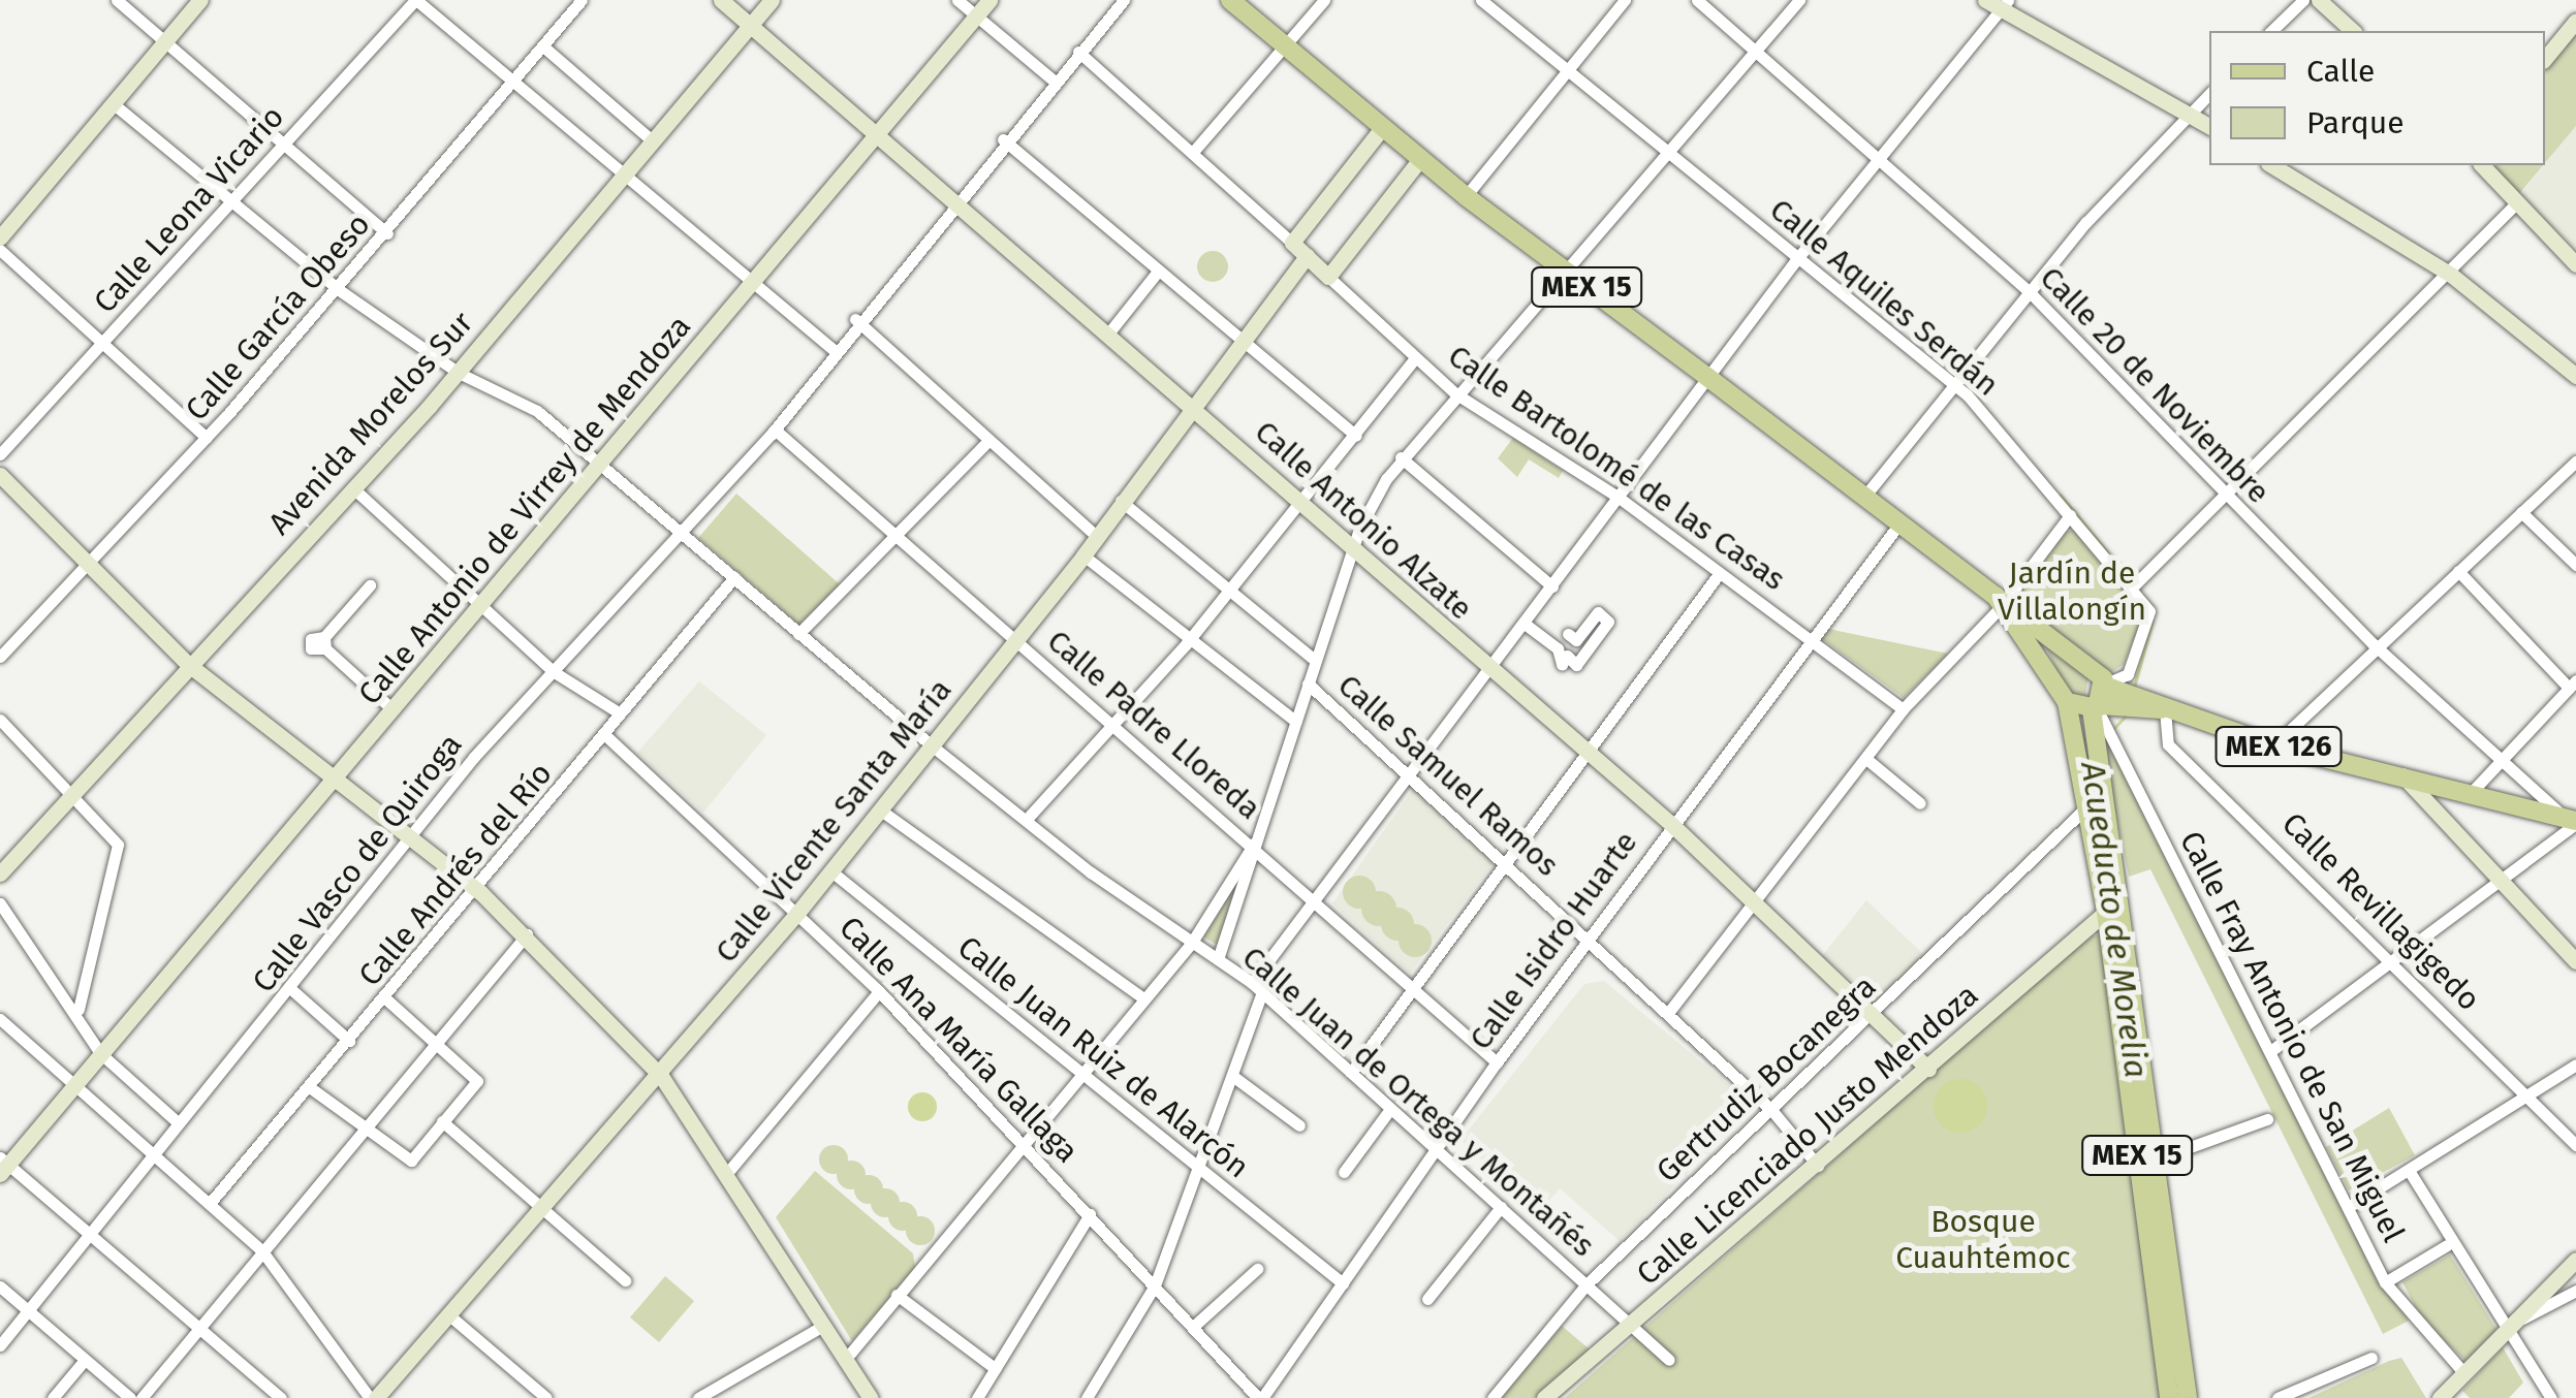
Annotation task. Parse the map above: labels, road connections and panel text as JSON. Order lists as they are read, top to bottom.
{
  "streets": {
    "main road": ["MEX 15", "MEX 126"],
    "street": [
      "Calle Leona Vicario",
      "Calle Aquiles Serdán",
      "Calle García Obeso",
      "Calle 20 de Noviembre",
      "Avenida Morelos Sur",
      "Calle Bartolomé de las Casas",
      "Calle Antonio de Virrey de Mendoza",
      "Calle Antonio Alzate",
      "Calle Padre Lloreda",
      "Calle Samuel Ramos",
      "Calle Vicente Santa María",
      "Calle Vasco de Quiroga",
      "Calle Andrés del Río",
      "Calle Revillagigedo",
      "Calle Isidro Huarte",
      "Calle Fray Antonio de San Miguel",
      "Calle Ana María Gallaga",
      "Calle Juan Ruiz de Alarcón",
      "Gertrudiz Bocanegra",
      "Calle Juan de Ortega y Montañés",
      "Calle Licenciado Justo Mendoza"
    ]
  },
  "crossings": [
    ["Calle Leona Vicario", "Calle Juan de Ortega y Montañés"],
    ["MEX 15", "Calle Aquiles Serdán"],
    ["MEX 15", "MEX 126"],
    ["MEX 15", "Calle Isidro Huarte"],
    ["MEX 15", "Calle Fray Antonio de San Miguel"],
    ["MEX 15", "Gertrudiz Bocanegra"],
    ["MEX 15", "Calle Licenciado Justo Mendoza"],
    ["Calle Aquiles Serdán", "MEX 126"],
    ["Calle Aquiles Serdán", "Calle Fray Antonio de San Miguel"],
    ["Calle García Obeso", "Calle Juan de Ortega y Montañés"],
    ["Calle 20 de Noviembre", "MEX 126"],
    ["Avenida Morelos Sur", "Calle Antonio Alzate"],
    ["Avenida Morelos Sur", "Calle Juan de Ortega y Montañés"],
    ["Calle Bartolomé de las Casas", "Calle Vicente Santa María"],
    ["Calle Bartolomé de las Casas", "Calle Vasco de Quiroga"],
    ["Calle Bartolomé de las Casas", "Calle Isidro Huarte"],
    ["Calle Antonio de Virrey de Mendoza", "Calle Antonio Alzate"],
    ["Calle Antonio de Virrey de Mendoza", "Calle Juan de Ortega y Montañés"],
    ["Calle Antonio Alzate", "Calle Vicente Santa María"],
    ["Calle Antonio Alzate", "Calle Vasco de Quiroga"],
    ["Calle Antonio Alzate", "Calle Isidro Huarte"],
    ["Calle Antonio Alzate", "Gertrudiz Bocanegra"],
    ["Calle Antonio Alzate", "Calle Licenciado Justo Mendoza"],
    ["Calle Padre Lloreda", "Calle Vicente Santa María"],
    ["Calle Padre Lloreda", "Calle Vasco de Quiroga"],
    ["Calle Padre Lloreda", "Calle Isidro Huarte"],
    ["MEX 126", "Calle Revillagigedo"],
    ["MEX 126", "Calle Fray Antonio de San Miguel"],
    ["Calle Samuel Ramos", "Calle Isidro Huarte"],
    ["Calle Samuel Ramos", "Gertrudiz Bocanegra"],
    ["Calle Samuel Ramos", "Calle Licenciado Justo Mendoza"],
    ["Calle Vicente Santa María", "Calle Ana María Gallaga"],
    ["Calle Vicente Santa María", "Calle Juan Ruiz de Alarcón"],
    ["Calle Vicente Santa María", "Calle Juan de Ortega y Montañés"],
    ["Calle Vasco de Quiroga", "Calle Juan de Ortega y Montañés"],
    ["Calle Andrés del Río", "Calle Ana María Gallaga"],
    ["Calle Andrés del Río", "Calle Juan de Ortega y Montañés"],
    ["Calle Isidro Huarte", "Calle Ana María Gallaga"],
    ["Calle Isidro Huarte", "Calle Juan Ruiz de Alarcón"],
    ["Calle Isidro Huarte", "Calle Juan de Ortega y Montañés"],
    ["Gertrudiz Bocanegra", "Calle Juan de Ortega y Montañés"],
    ["Calle Juan de Ortega y Montañés", "Calle Licenciado Justo Mendoza"]
  ],
  "water": ["Acueducto de Morelia"],
  "parks": ["Jardín de Villalongín", "Bosque Cuauhtémoc"],
  "legend": ["Calle", "Parque"]
}
